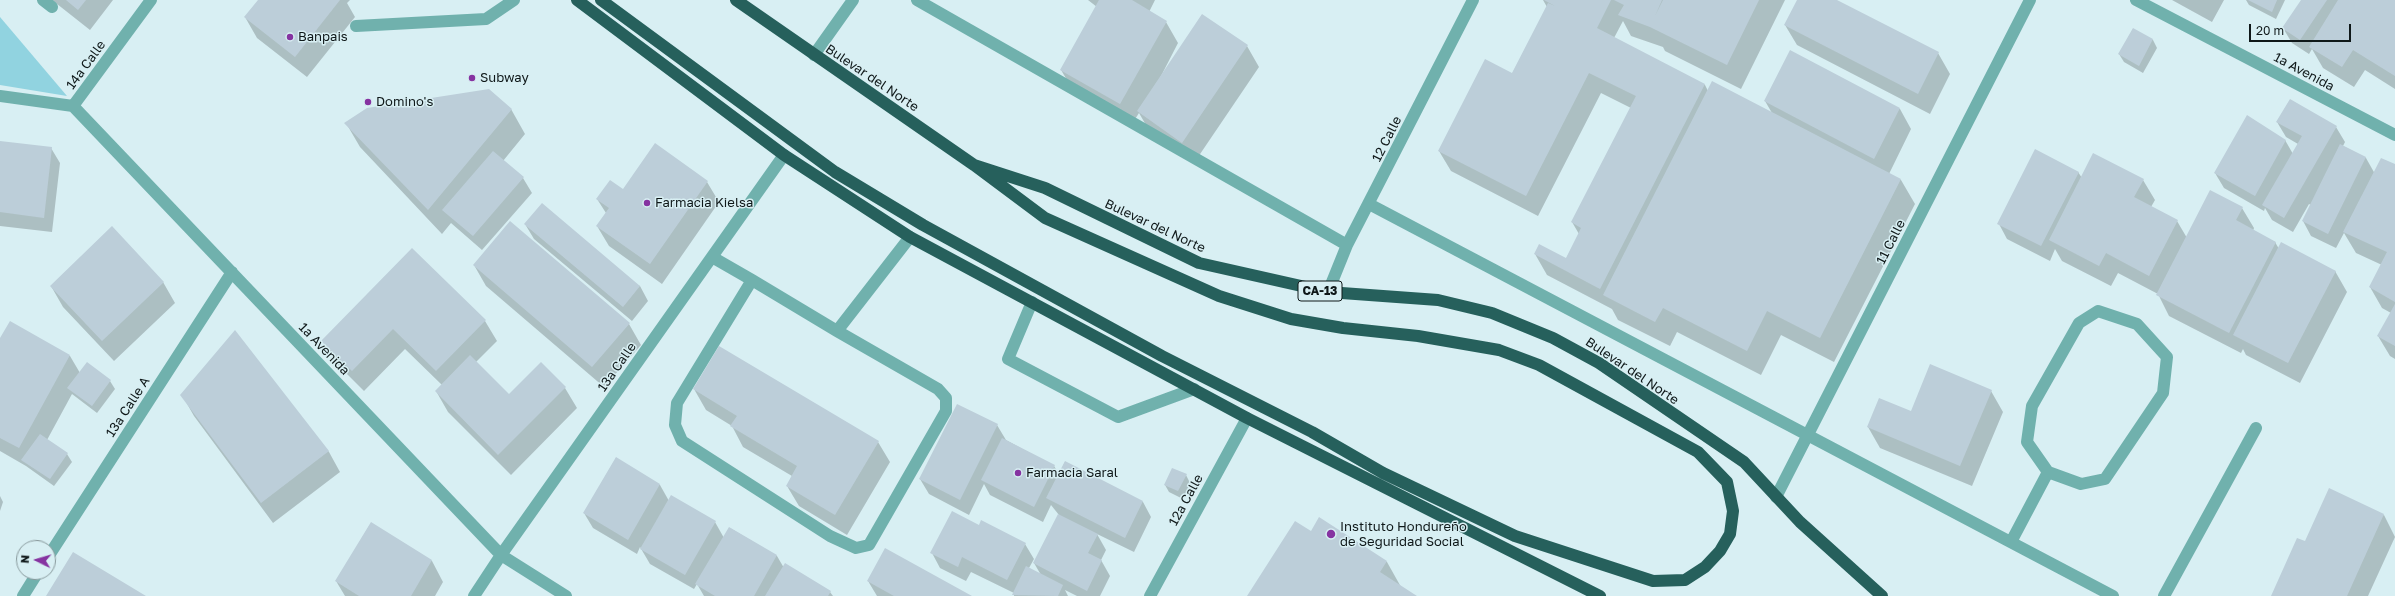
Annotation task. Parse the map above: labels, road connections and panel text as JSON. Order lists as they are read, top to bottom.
{
  "streets": {
    "highway": ["Bulevar del Norte", "CA-13"],
    "street": [
      "14a Calle",
      "1a Avenida",
      "12 Calle",
      "11 Calle",
      "13a Calle",
      "13a Calle A",
      "12a Calle"
    ]
  },
  "crossings": [
    ["14a Calle", "1a Avenida"],
    ["1a Avenida", "13a Calle"],
    ["1a Avenida", "13a Calle A"],
    ["Bulevar del Norte", "12 Calle"],
    ["Bulevar del Norte", "11 Calle"]
  ],
  "places": [
    "Banpais",
    "Subway",
    "Domino's",
    "Farmacia Kielsa",
    "Farmacia Saral",
    "Instituto Hondureño de Seguridad Social"
  ],
  "scale_bar": "20 m",
  "north": "left"
}
